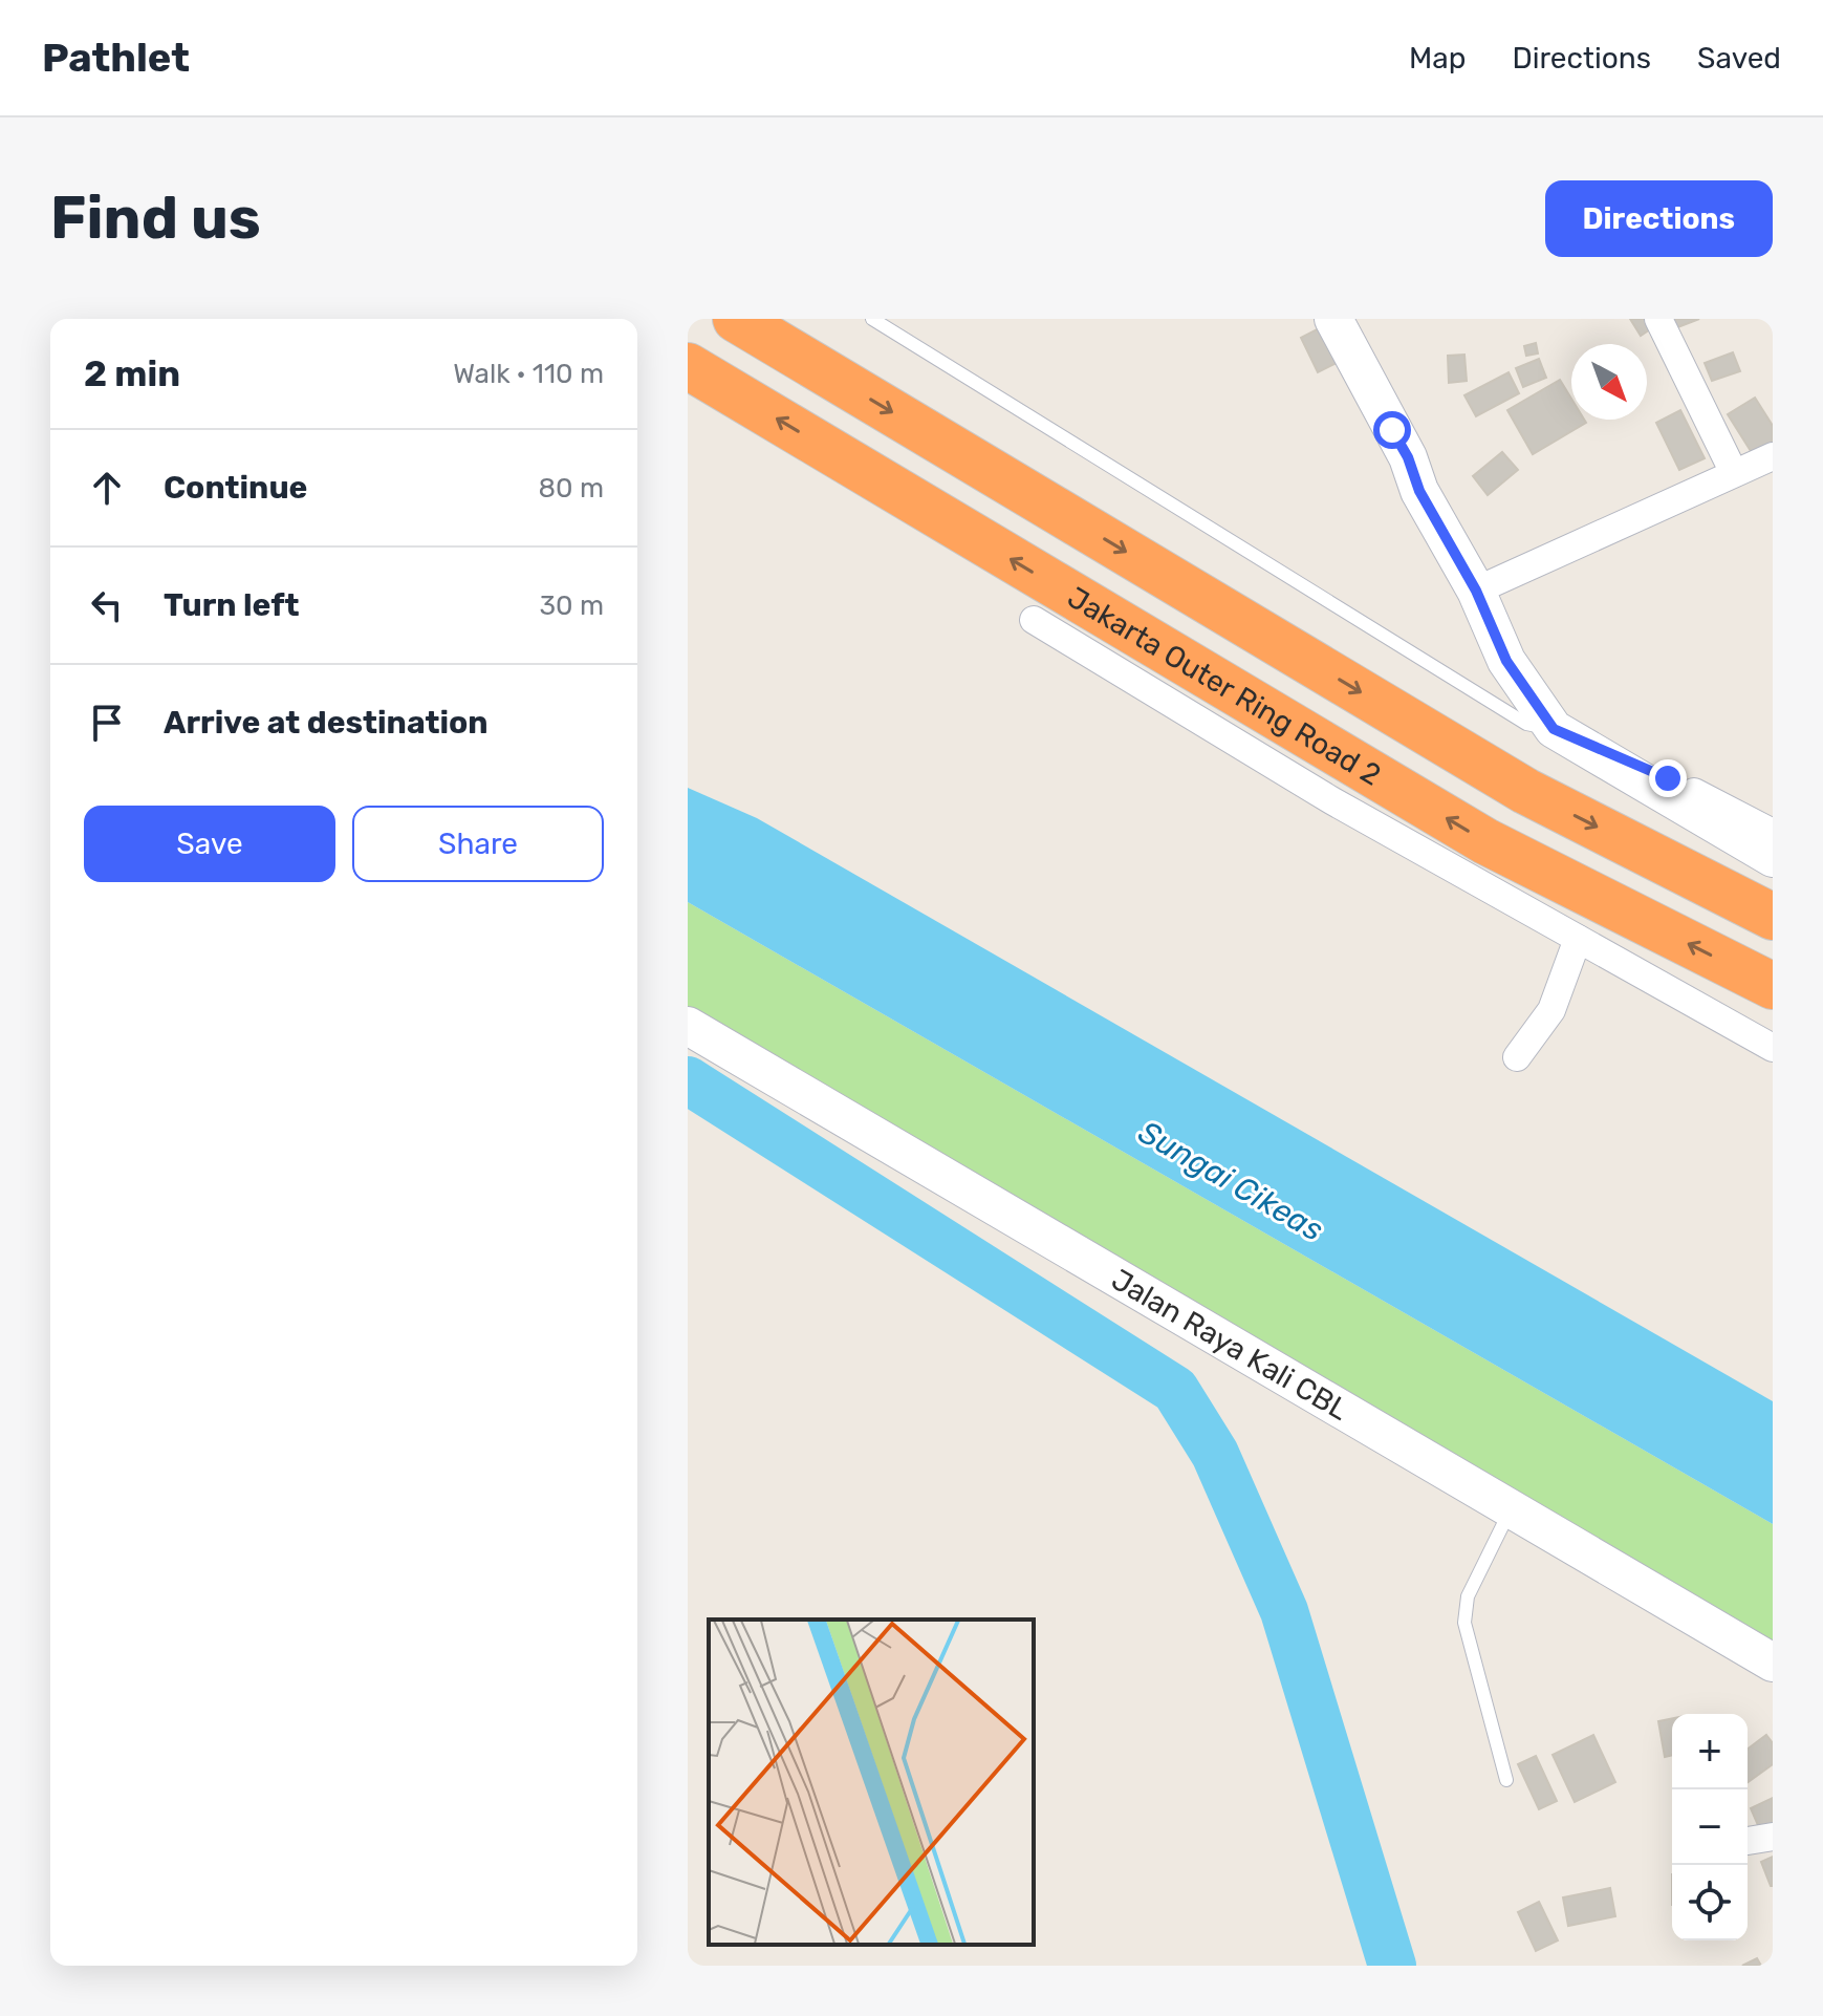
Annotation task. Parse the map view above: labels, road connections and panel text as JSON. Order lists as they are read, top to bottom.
{
  "streets": {
    "highway": ["Jakarta Outer Ring Road 2"],
    "main road": ["Jalan Raya Kali CBL"]
  },
  "water": ["Sungai Cikeas"],
  "north": "bottom right",
  "page": {
    "header": "Pathlet",
    "nav": ["Map", "Directions", "Saved"],
    "buttons": [
      "Directions",
      ["Save", "Share"]
    ],
    "title": "Find us",
    "heading": ["2 min", "Walk · 110 m"],
    "list": [
      ["Continue", "80 m"],
      ["Turn left", "30 m"],
      "Arrive at destination"
    ],
    "map_buttons": ["+", "−"]
  }
}
